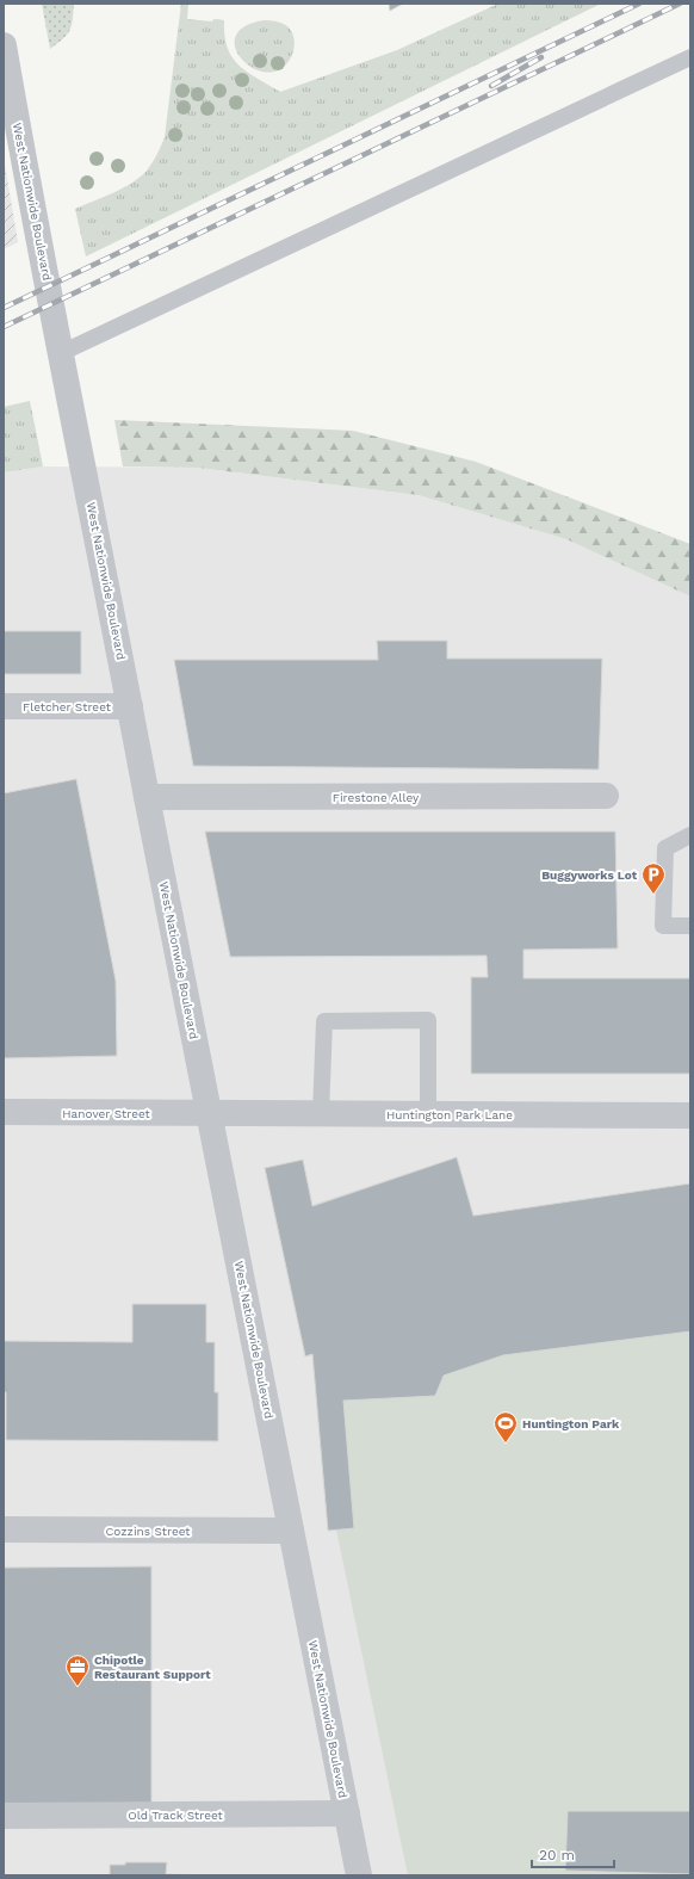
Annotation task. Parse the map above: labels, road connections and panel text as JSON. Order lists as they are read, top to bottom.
{
  "streets": {
    "street": [
      "West Nationwide Boulevard",
      "Fletcher Street",
      "Firestone Alley",
      "Hanover Street",
      "Huntington Park Lane",
      "Cozzins Street",
      "Old Track Street"
    ]
  },
  "crossings": [
    ["West Nationwide Boulevard", "Fletcher Street"],
    ["West Nationwide Boulevard", "Firestone Alley"],
    ["West Nationwide Boulevard", "Hanover Street"],
    ["West Nationwide Boulevard", "Huntington Park Lane"],
    ["West Nationwide Boulevard", "Cozzins Street"],
    ["West Nationwide Boulevard", "Old Track Street"],
    ["Hanover Street", "Huntington Park Lane"]
  ],
  "places": {
    "parking": ["Buggyworks Lot"],
    "sports": ["Huntington Park"],
    "office": ["Chipotle Restaurant Support"]
  },
  "scale_bar": "20 m"
}
